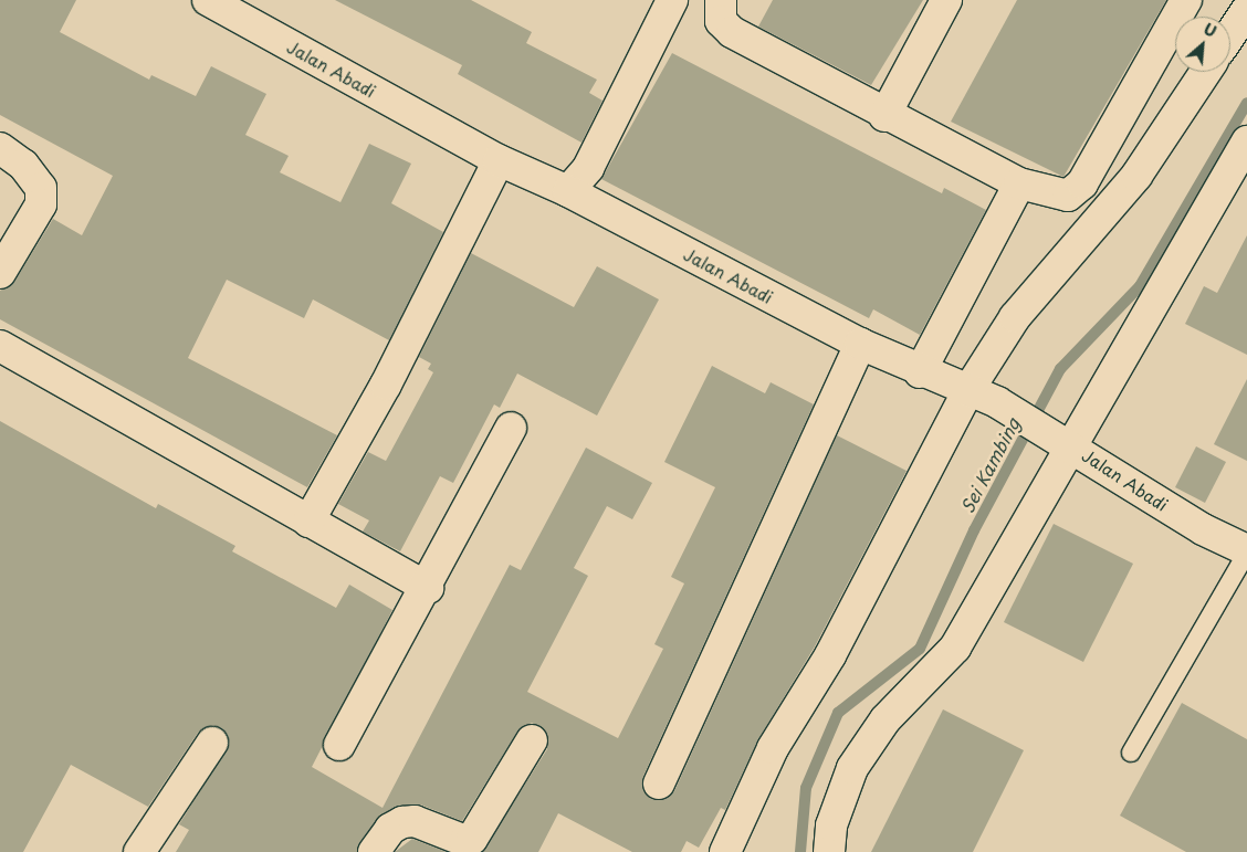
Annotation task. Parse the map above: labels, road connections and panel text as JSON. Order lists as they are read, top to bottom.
{
  "streets": {
    "street": ["Jalan Abadi"]
  },
  "water": ["Sei Kambing"],
  "north": "top right"
}
